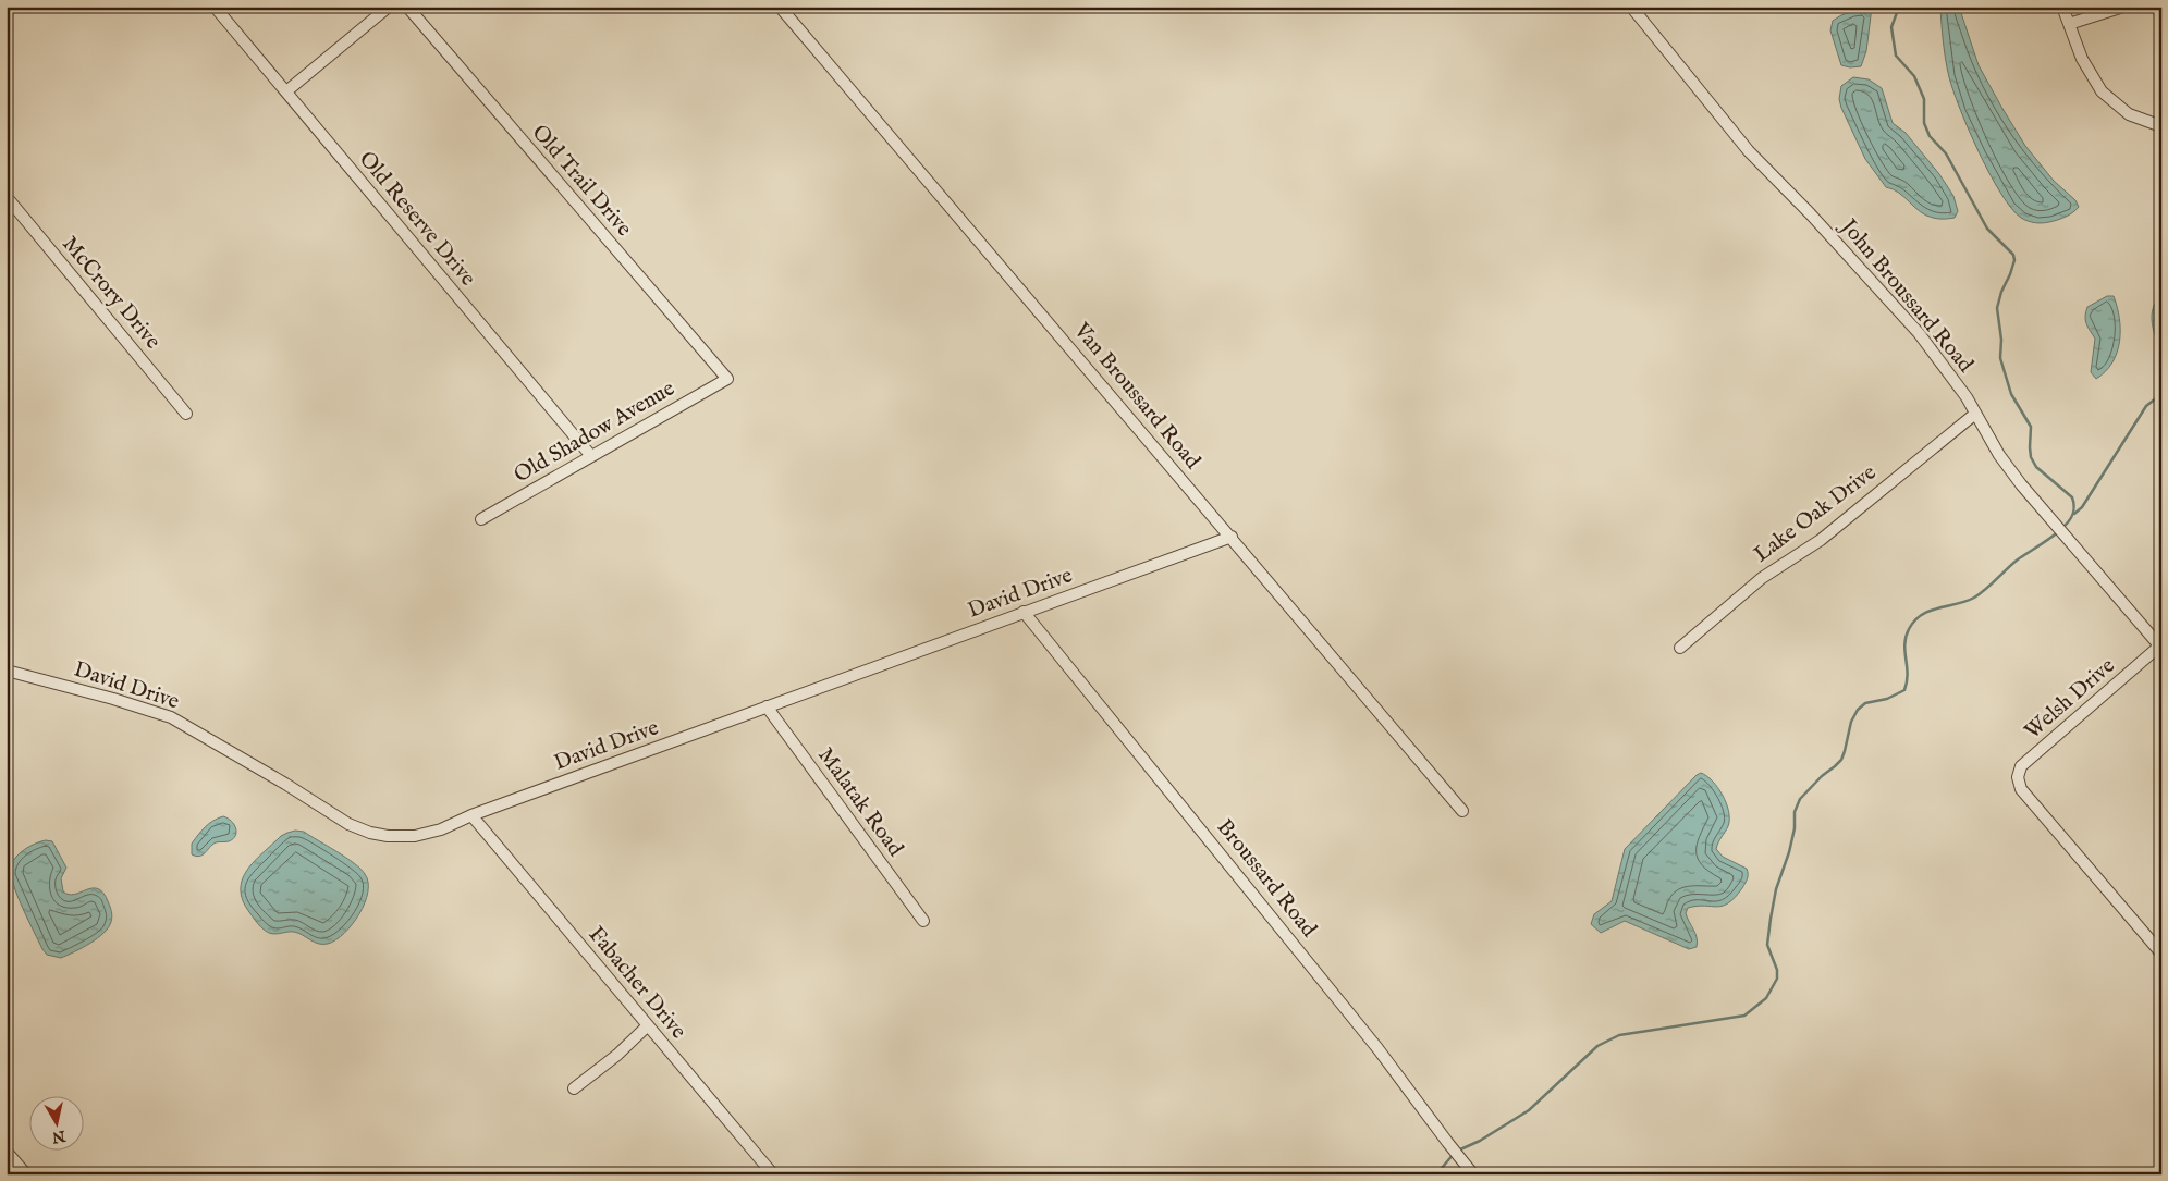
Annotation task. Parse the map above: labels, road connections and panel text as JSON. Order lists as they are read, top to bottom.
{
  "streets": {
    "street": [
      "Old Trail Drive",
      "Old Reserve Drive",
      "McCrory Drive",
      "John Broussard Road",
      "Van Broussard Road",
      "Old Shadow Avenue",
      "Lake Oak Drive",
      "David Drive",
      "Welsh Drive",
      "Malatak Road",
      "Broussard Road",
      "Fabacher Drive"
    ]
  },
  "crossings": [
    ["Old Trail Drive", "Old Shadow Avenue"],
    ["Old Reserve Drive", "Old Shadow Avenue"],
    ["John Broussard Road", "Lake Oak Drive"],
    ["John Broussard Road", "Welsh Drive"],
    ["Van Broussard Road", "David Drive"],
    ["David Drive", "Malatak Road"],
    ["David Drive", "Broussard Road"],
    ["David Drive", "Fabacher Drive"]
  ],
  "north": "bottom"
}
